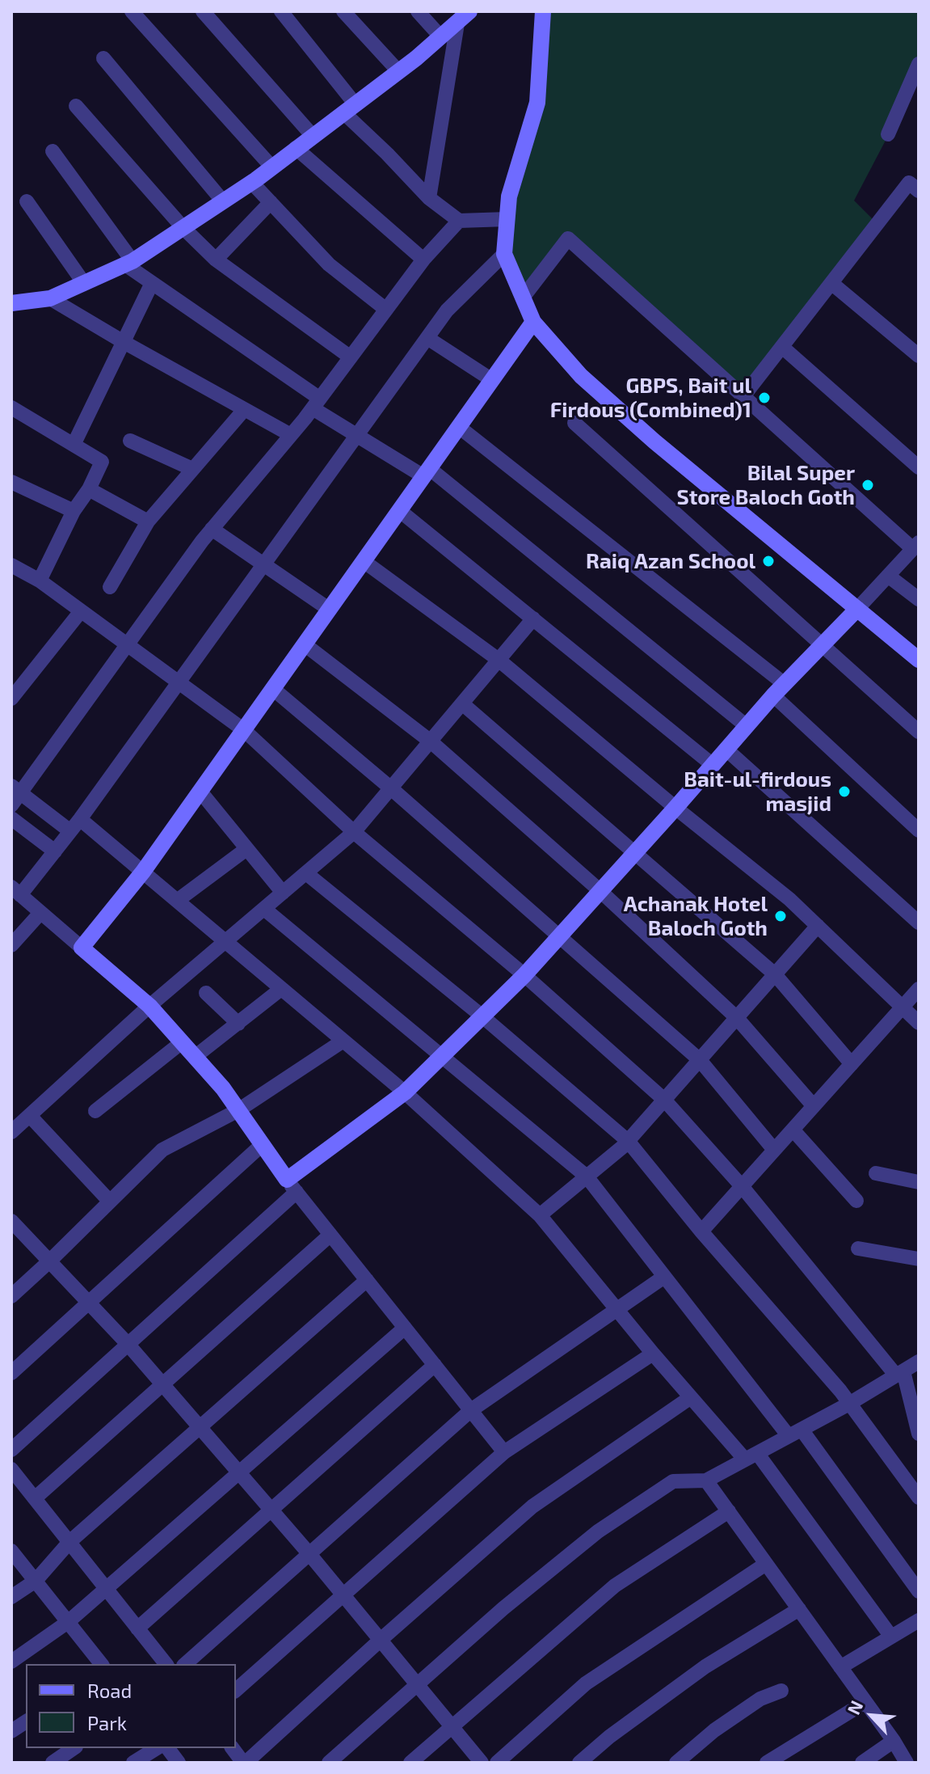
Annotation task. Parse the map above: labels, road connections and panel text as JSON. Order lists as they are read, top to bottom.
{
  "places": [
    "GBPS, Bait ul Firdous (Combined)1",
    "Bilal Super Store Baloch Goth",
    "Raiq Azan School",
    "Bait-ul-firdous masjid",
    "Achanak Hotel Baloch Goth"
  ],
  "legend": ["Road", "Park"],
  "north": "top left"
}
